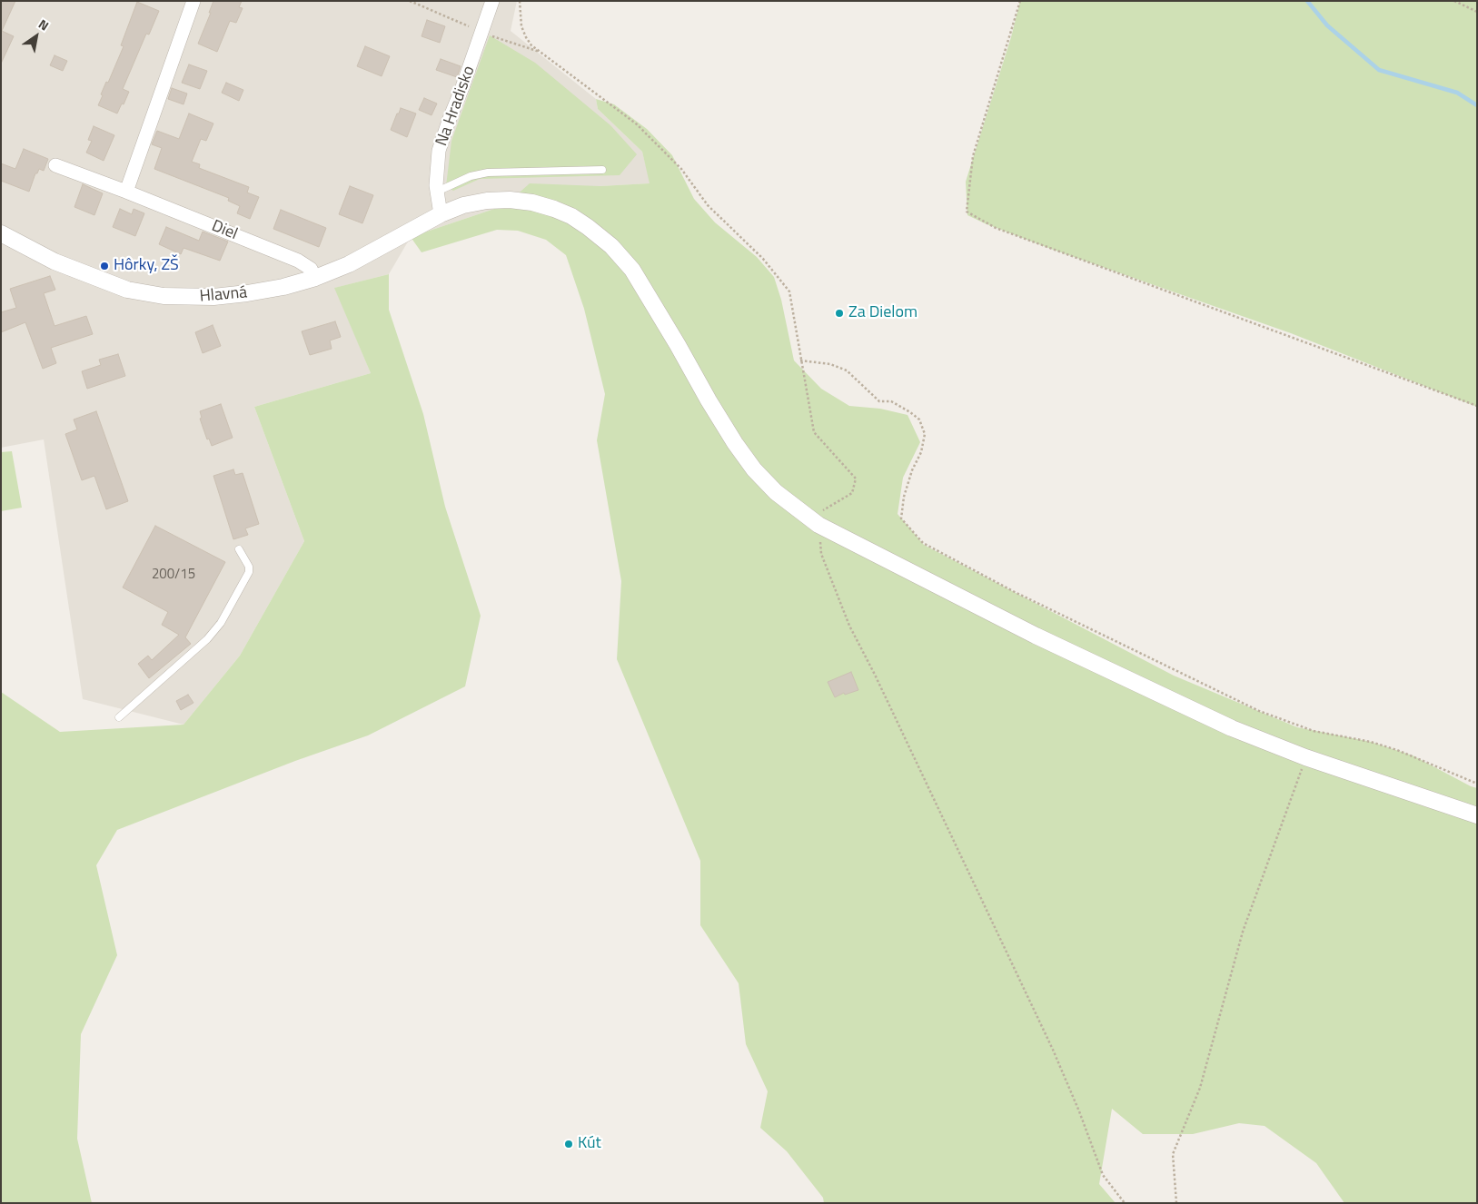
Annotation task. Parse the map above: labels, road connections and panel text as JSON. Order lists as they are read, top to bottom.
{
  "streets": {
    "street": ["Na Hradisko", "Diel", "Hlavná"]
  },
  "crossings": [
    ["Na Hradisko", "Hlavná"],
    ["Diel", "Hlavná"]
  ],
  "places": ["Hôrky, ZŠ", "Za Dielom", "Kút"],
  "house_numbers": ["200/15"],
  "north": "top right"
}
